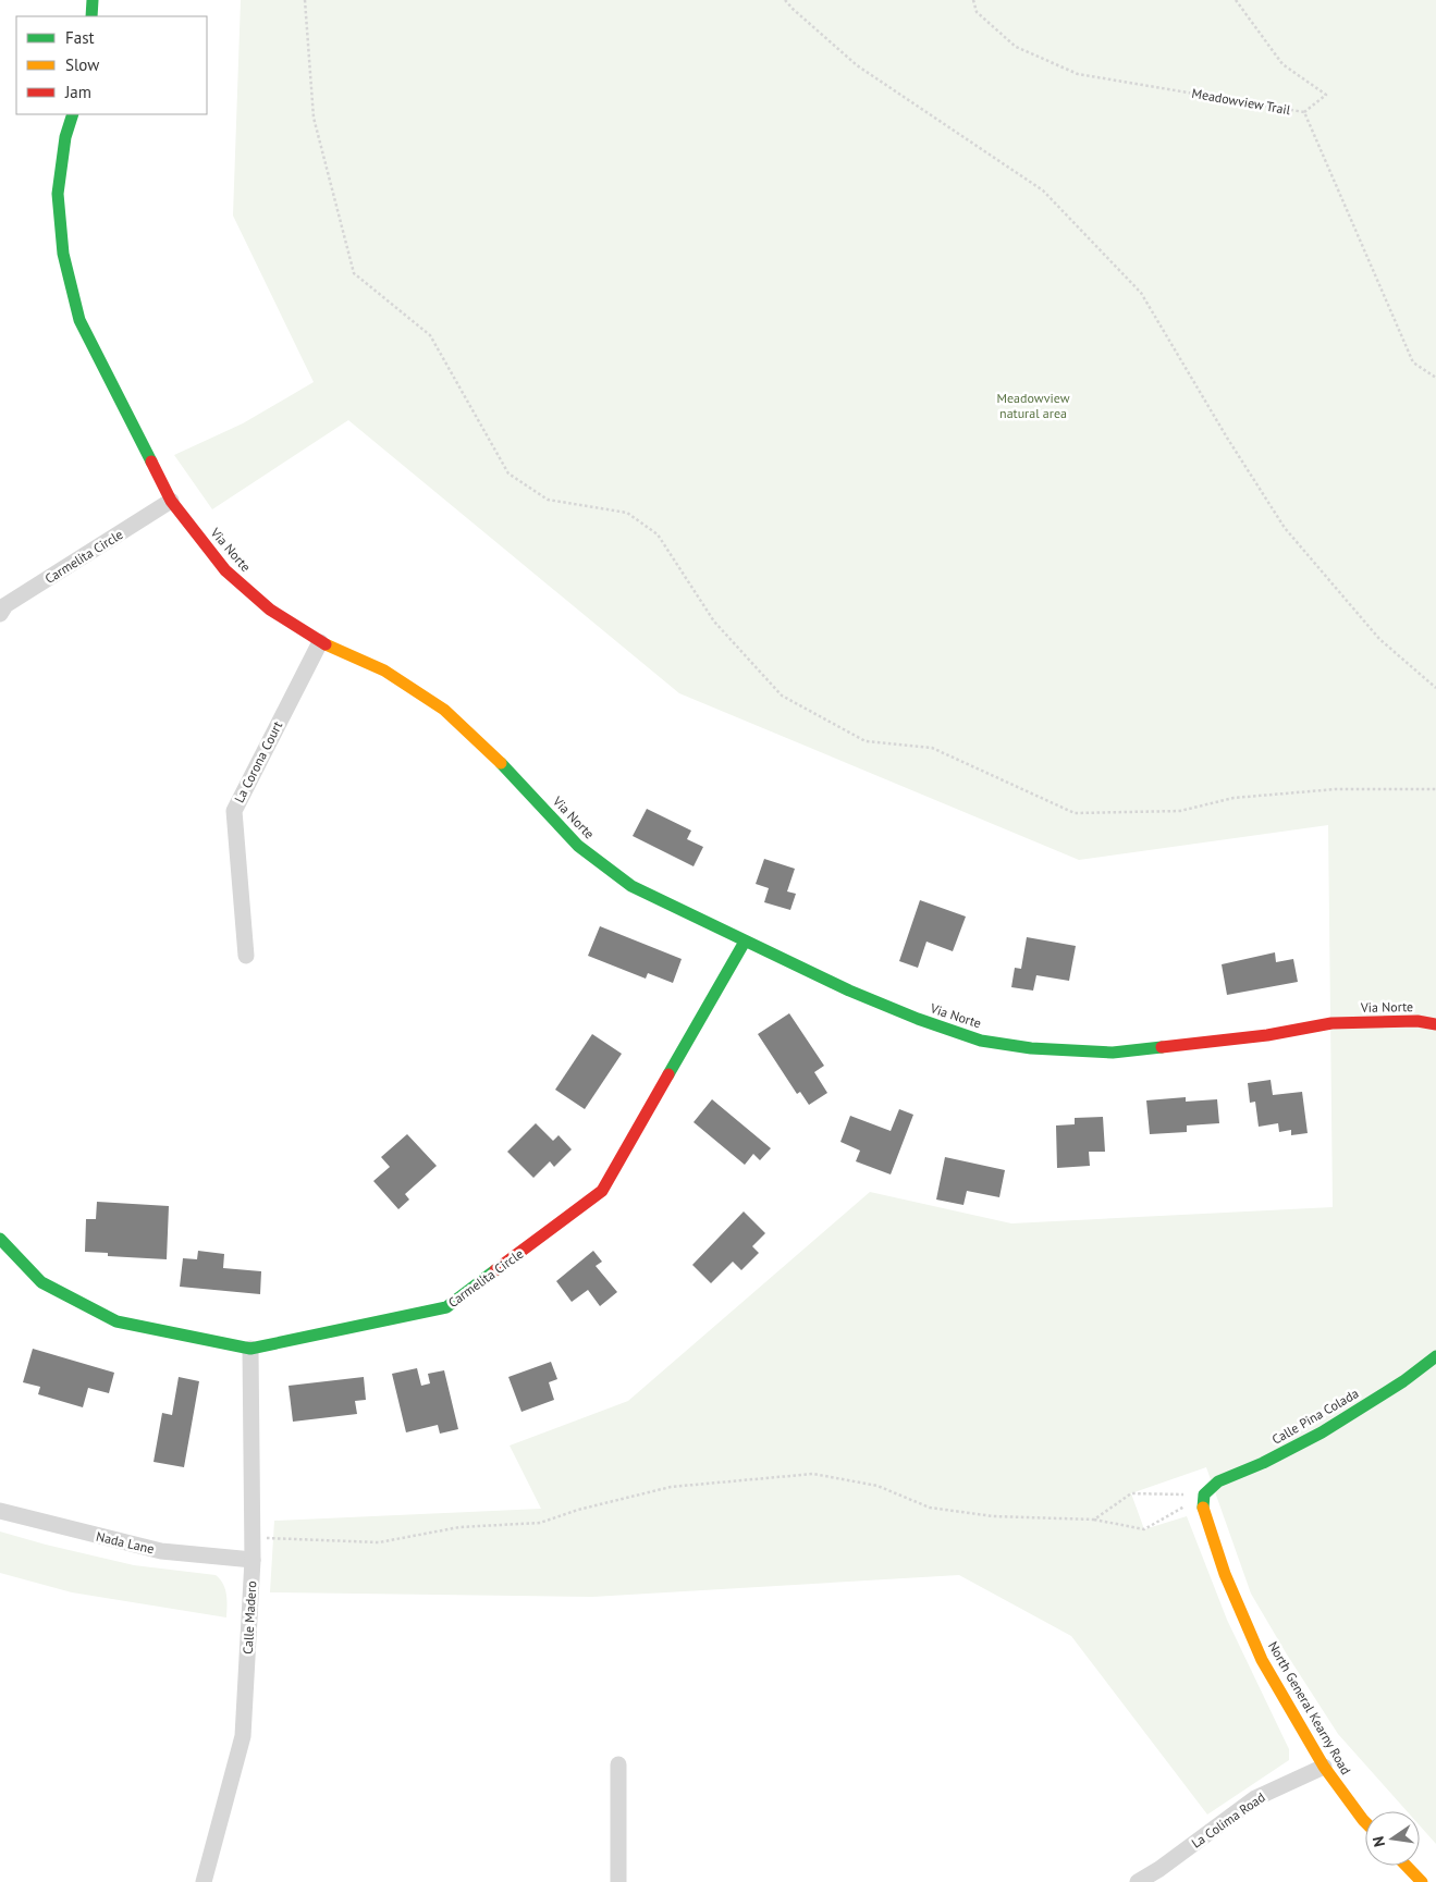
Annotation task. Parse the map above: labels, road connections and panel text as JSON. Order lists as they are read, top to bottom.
{
  "streets": {
    "street": [
      "Via Norte",
      "Carmelita Circle",
      "La Corona Court",
      "Calle Pina Colada",
      "Nada Lane",
      "Calle Madero",
      "North General Kearny Road",
      "La Colima Road"
    ],
    "path": ["Meadowview Trail"]
  },
  "crossings": [
    ["Via Norte", "Carmelita Circle"],
    ["Via Norte", "La Corona Court"],
    ["Carmelita Circle", "Calle Madero"],
    ["Calle Pina Colada", "North General Kearny Road"],
    ["Nada Lane", "Calle Madero"],
    ["North General Kearny Road", "La Colima Road"]
  ],
  "parks": ["Meadowview natural area"],
  "legend": ["Fast", "Slow", "Jam"],
  "north": "left"
}
